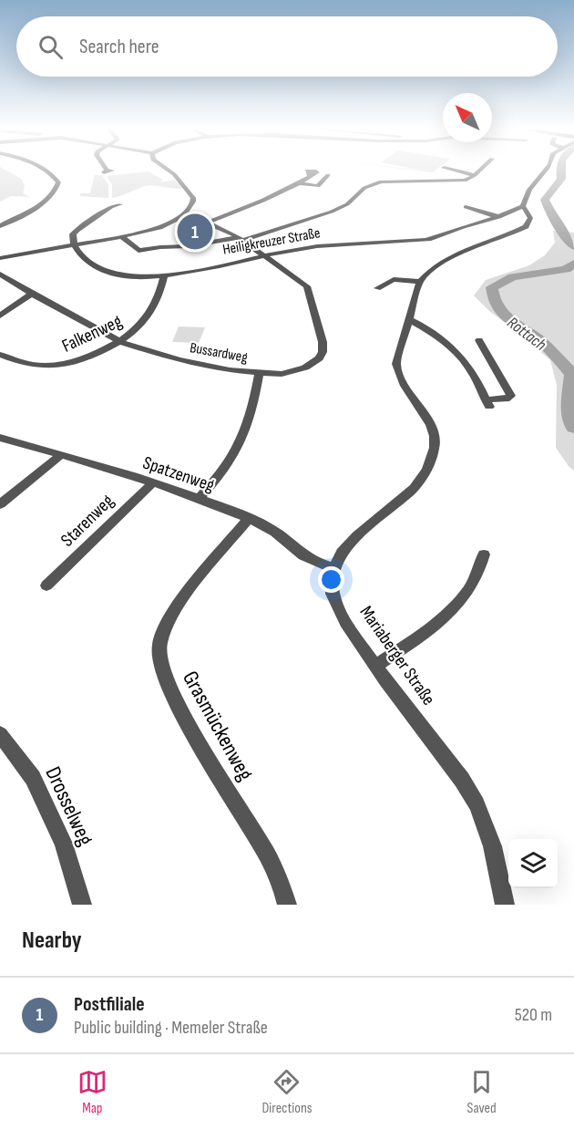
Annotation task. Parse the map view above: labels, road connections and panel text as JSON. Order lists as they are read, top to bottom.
{
  "streets": {
    "street": [
      "Heiligkreuzer Straße",
      "Falkenweg",
      "Bussardweg",
      "Spatzenweg",
      "Starenweg",
      "Mariaberger Straße",
      "Grasmückenweg",
      "Drosselweg"
    ]
  },
  "crossings": [
    ["Heiligkreuzer Straße", "Falkenweg"],
    ["Heiligkreuzer Straße", "Bussardweg"],
    ["Heiligkreuzer Straße", "Mariaberger Straße"],
    ["Falkenweg", "Bussardweg"],
    ["Spatzenweg", "Starenweg"],
    ["Spatzenweg", "Mariaberger Straße"],
    ["Spatzenweg", "Grasmückenweg"]
  ],
  "water": ["Rottach"],
  "north": "top left",
  "page": {
    "search": "Search here",
    "pins": "1",
    "heading": "Nearby",
    "list": [
      {
        "mark": "1",
        "name": "Postfiliale",
        "note": "Public building · Memeler Straße",
        "value": "520 m"
      }
    ],
    "nav": ["Map", "Directions", "Saved"]
  }
}
